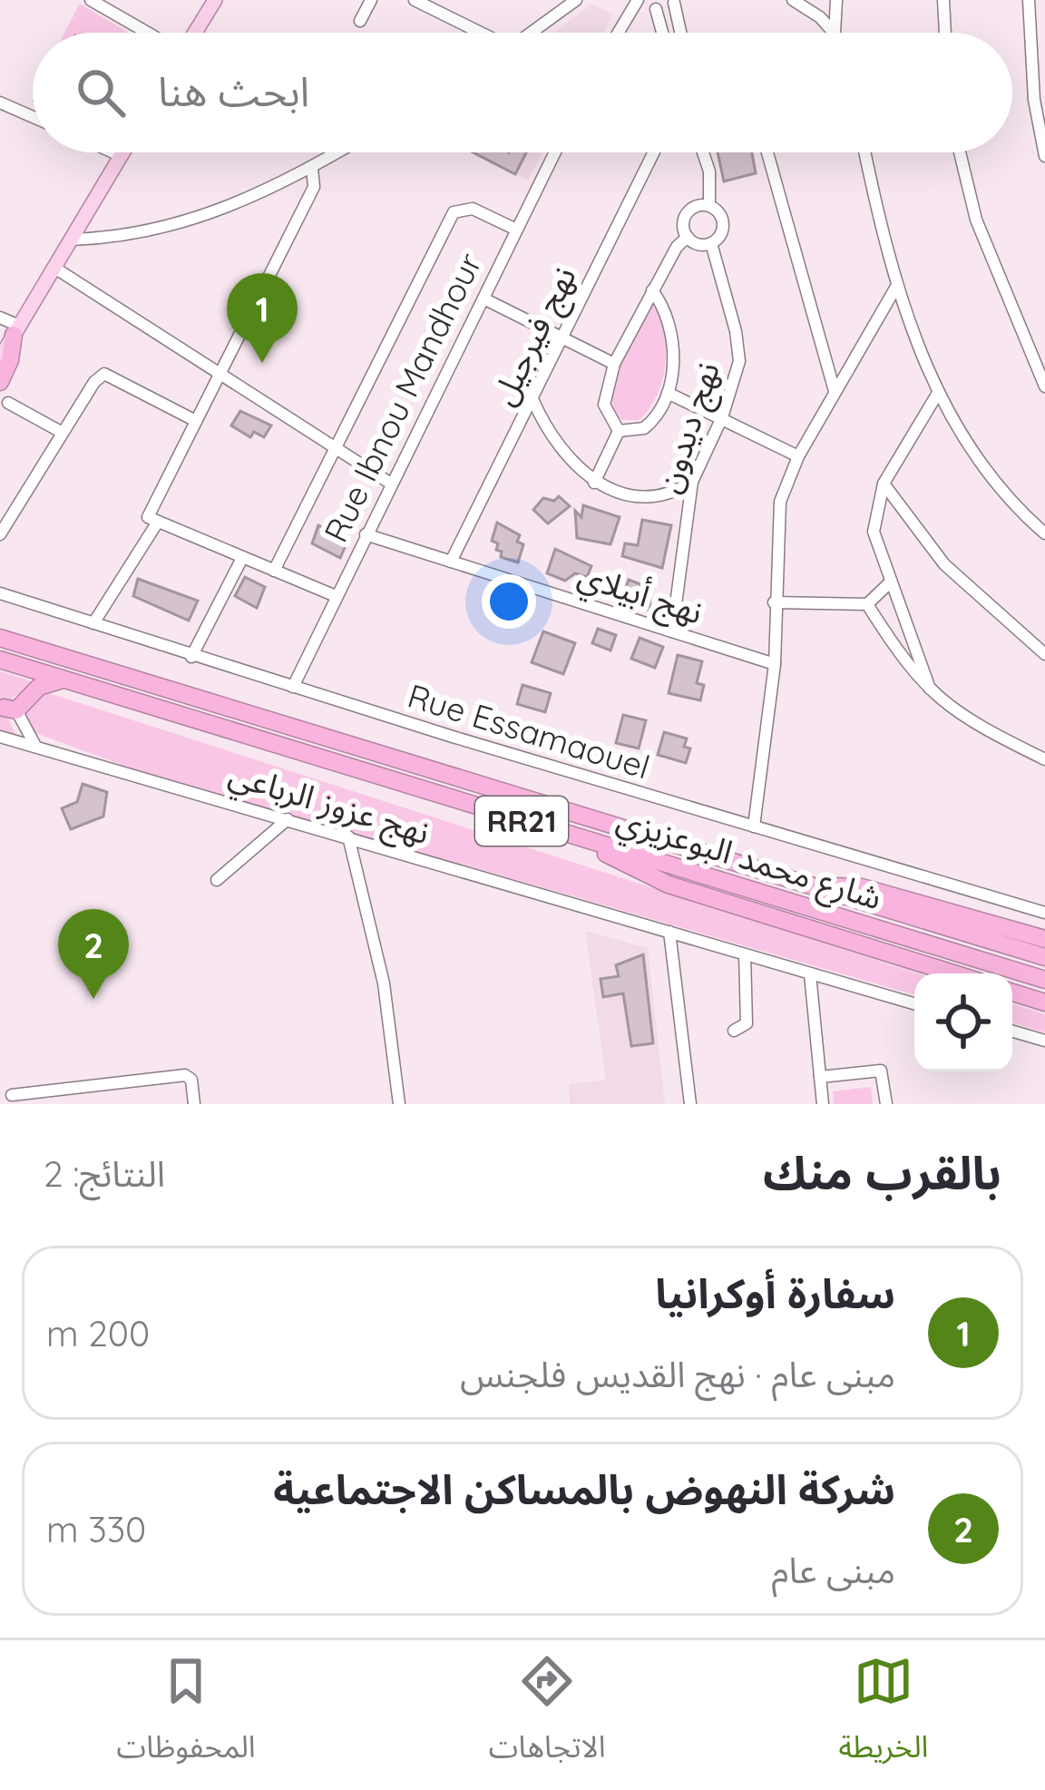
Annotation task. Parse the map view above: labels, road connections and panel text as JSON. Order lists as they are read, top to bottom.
{
  "streets": {
    "highway": ["RR21", "شارع محمد البوعزيزي"],
    "street": [
      "نهج فيرجيل",
      "Rue Ibnou Mandhour",
      "نهج ديدون",
      "نهج أبيلاي",
      "Rue Essamaouel",
      "نهج عزوز الرباعي"
    ]
  },
  "crossings": [
    ["نهج فيرجيل", "نهج أبيلاي"],
    ["Rue Ibnou Mandhour", "نهج أبيلاي"],
    ["Rue Ibnou Mandhour", "Rue Essamaouel"],
    ["نهج ديدون", "نهج أبيلاي"]
  ],
  "page": {
    "search": "ابحث هنا",
    "pins": ["1", "2"],
    "heading": ["بالقرب منك", "النتائج: 2"],
    "list": [
      {
        "mark": "1",
        "name": "سفارة أوكرانيا",
        "note": "مبنى عام · نهج القديس فلجنس",
        "value": "200 m"
      },
      {
        "mark": "2",
        "name": "شركة النهوض بالمساكن الاجتماعية",
        "note": "مبنى عام",
        "value": "330 m"
      }
    ],
    "nav": ["الخريطة", "الاتجاهات", "المحفوظات"]
  }
}
